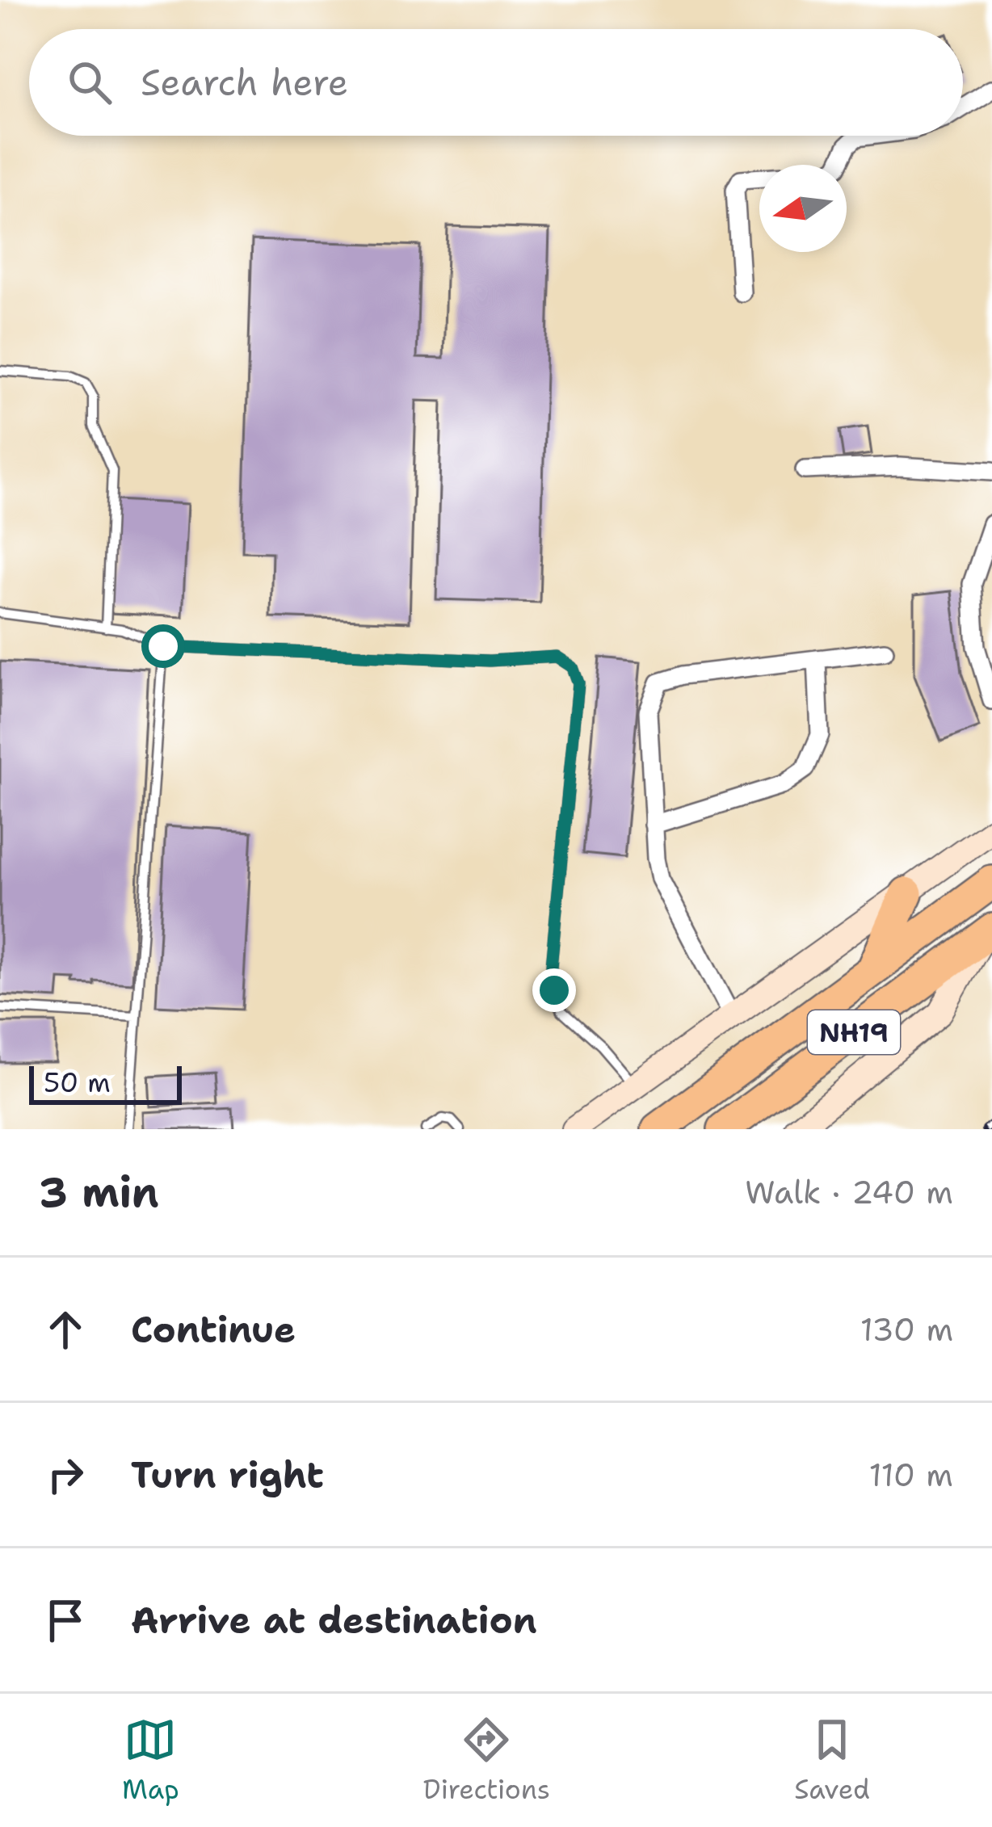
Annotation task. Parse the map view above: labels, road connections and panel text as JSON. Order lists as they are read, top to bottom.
{
  "streets": {
    "highway": ["NH19"]
  },
  "scale_bar": "50 m",
  "north": "left",
  "page": {
    "search": "Search here",
    "scale": "50 m",
    "heading": ["3 min", "Walk · 240 m"],
    "list": [
      ["Continue", "130 m"],
      ["Turn right", "110 m"],
      "Arrive at destination"
    ],
    "nav": ["Map", "Directions", "Saved"]
  }
}
